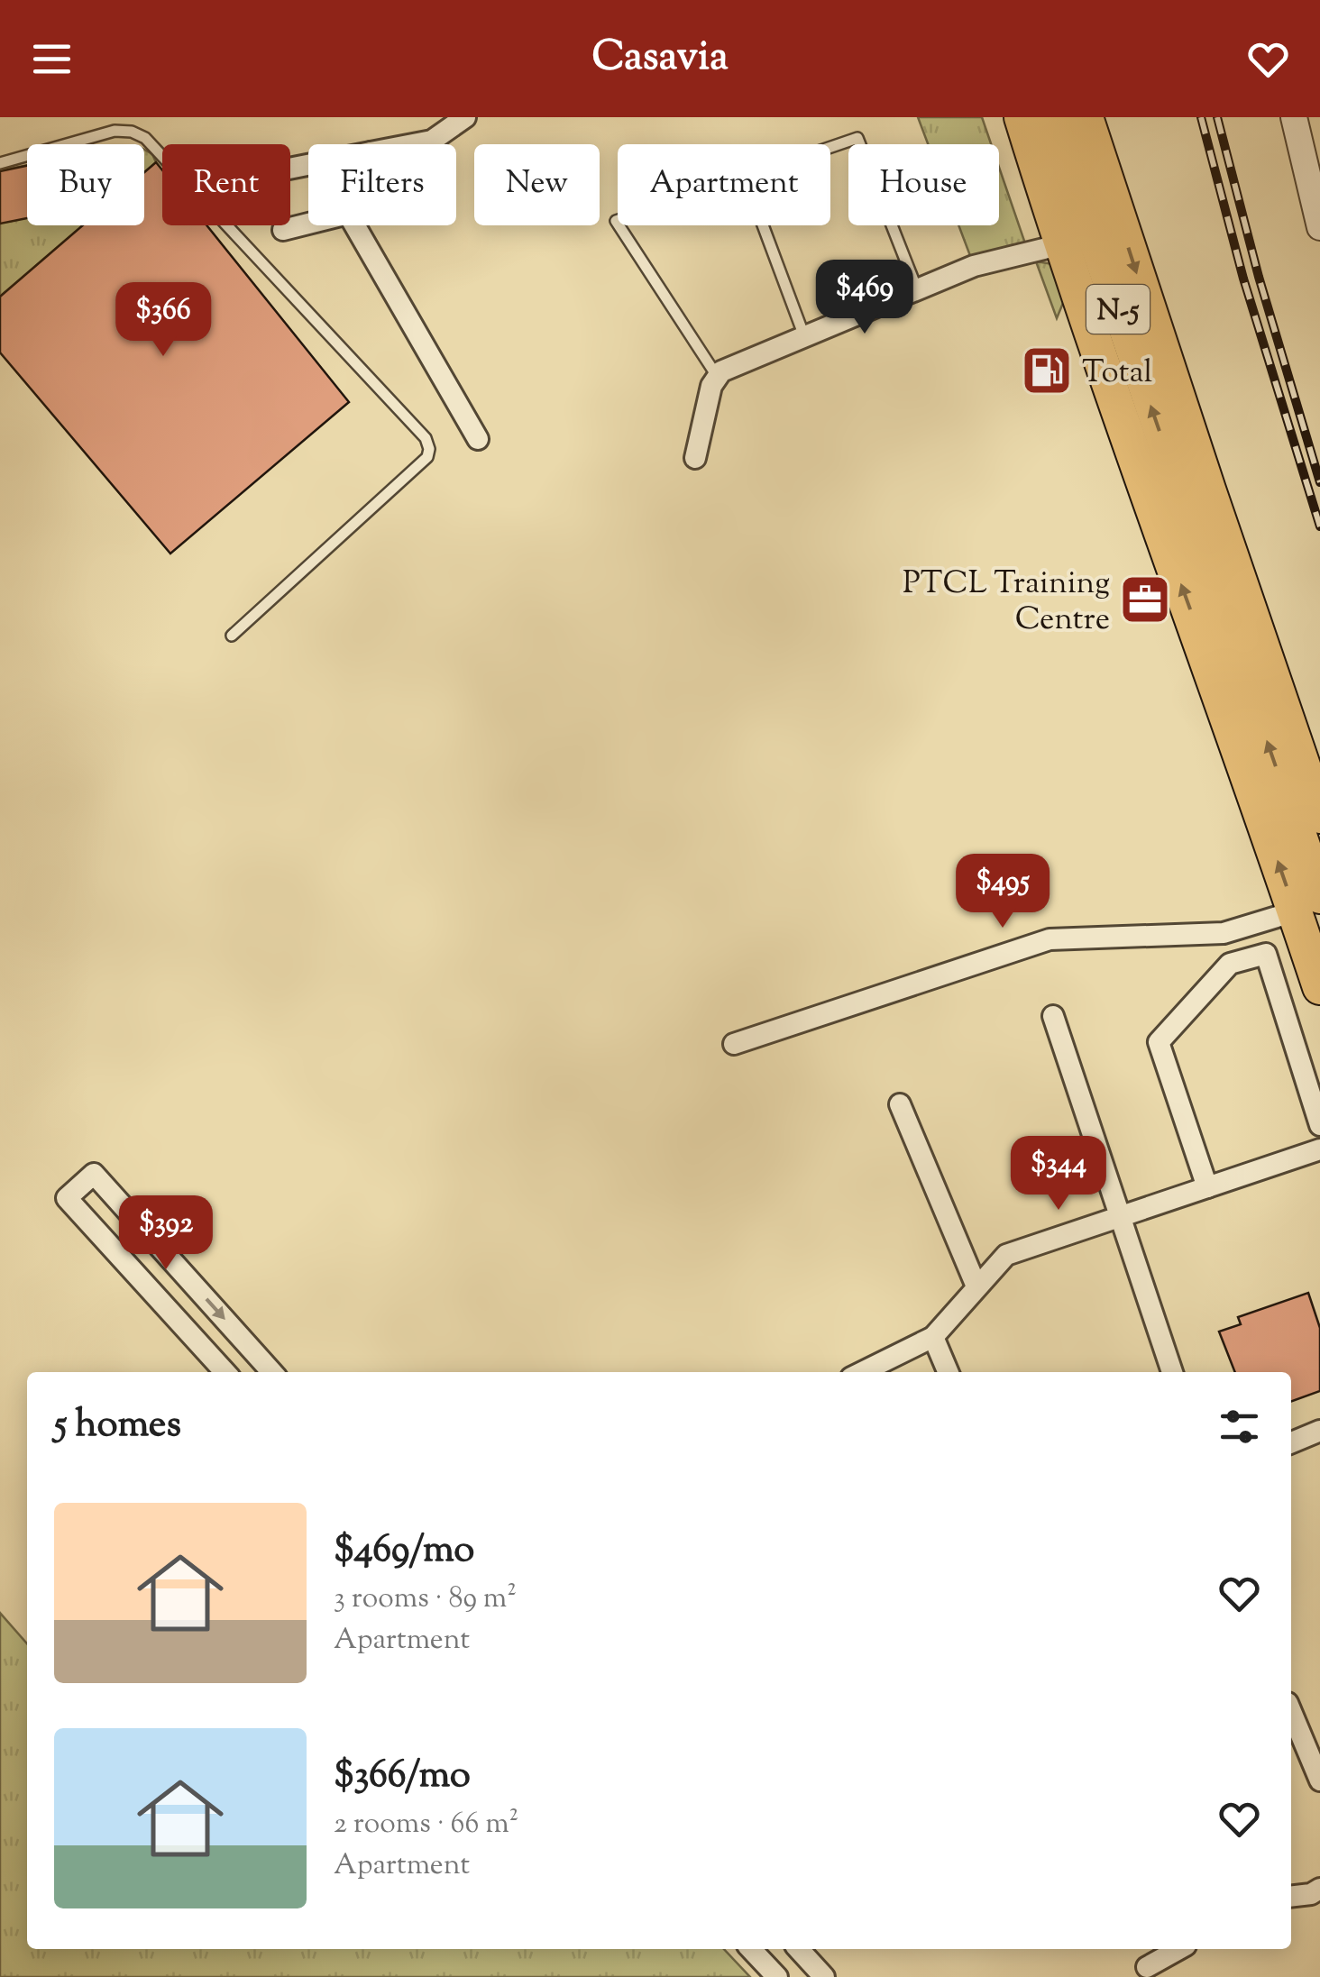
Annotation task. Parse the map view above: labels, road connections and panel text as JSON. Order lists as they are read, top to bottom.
{
  "streets": {
    "highway": ["N-5"]
  },
  "places": {
    "fuel station": ["Total"],
    "office": ["PTCL Training Centre"]
  },
  "page": {
    "header": "Casavia",
    "chip": [
      "Buy",
      "Rent",
      "Filters",
      "New",
      "Apartment",
      "House"
    ],
    "price": [
      "$469",
      "$366",
      "$495",
      "$344",
      "$392"
    ],
    "heading": "5 homes",
    "list": [
      {
        "name": "$469/mo",
        "note": "3 rooms · 89 m² · Apartment"
      },
      {
        "name": "$366/mo",
        "note": "2 rooms · 66 m² · Apartment"
      }
    ]
  }
}
